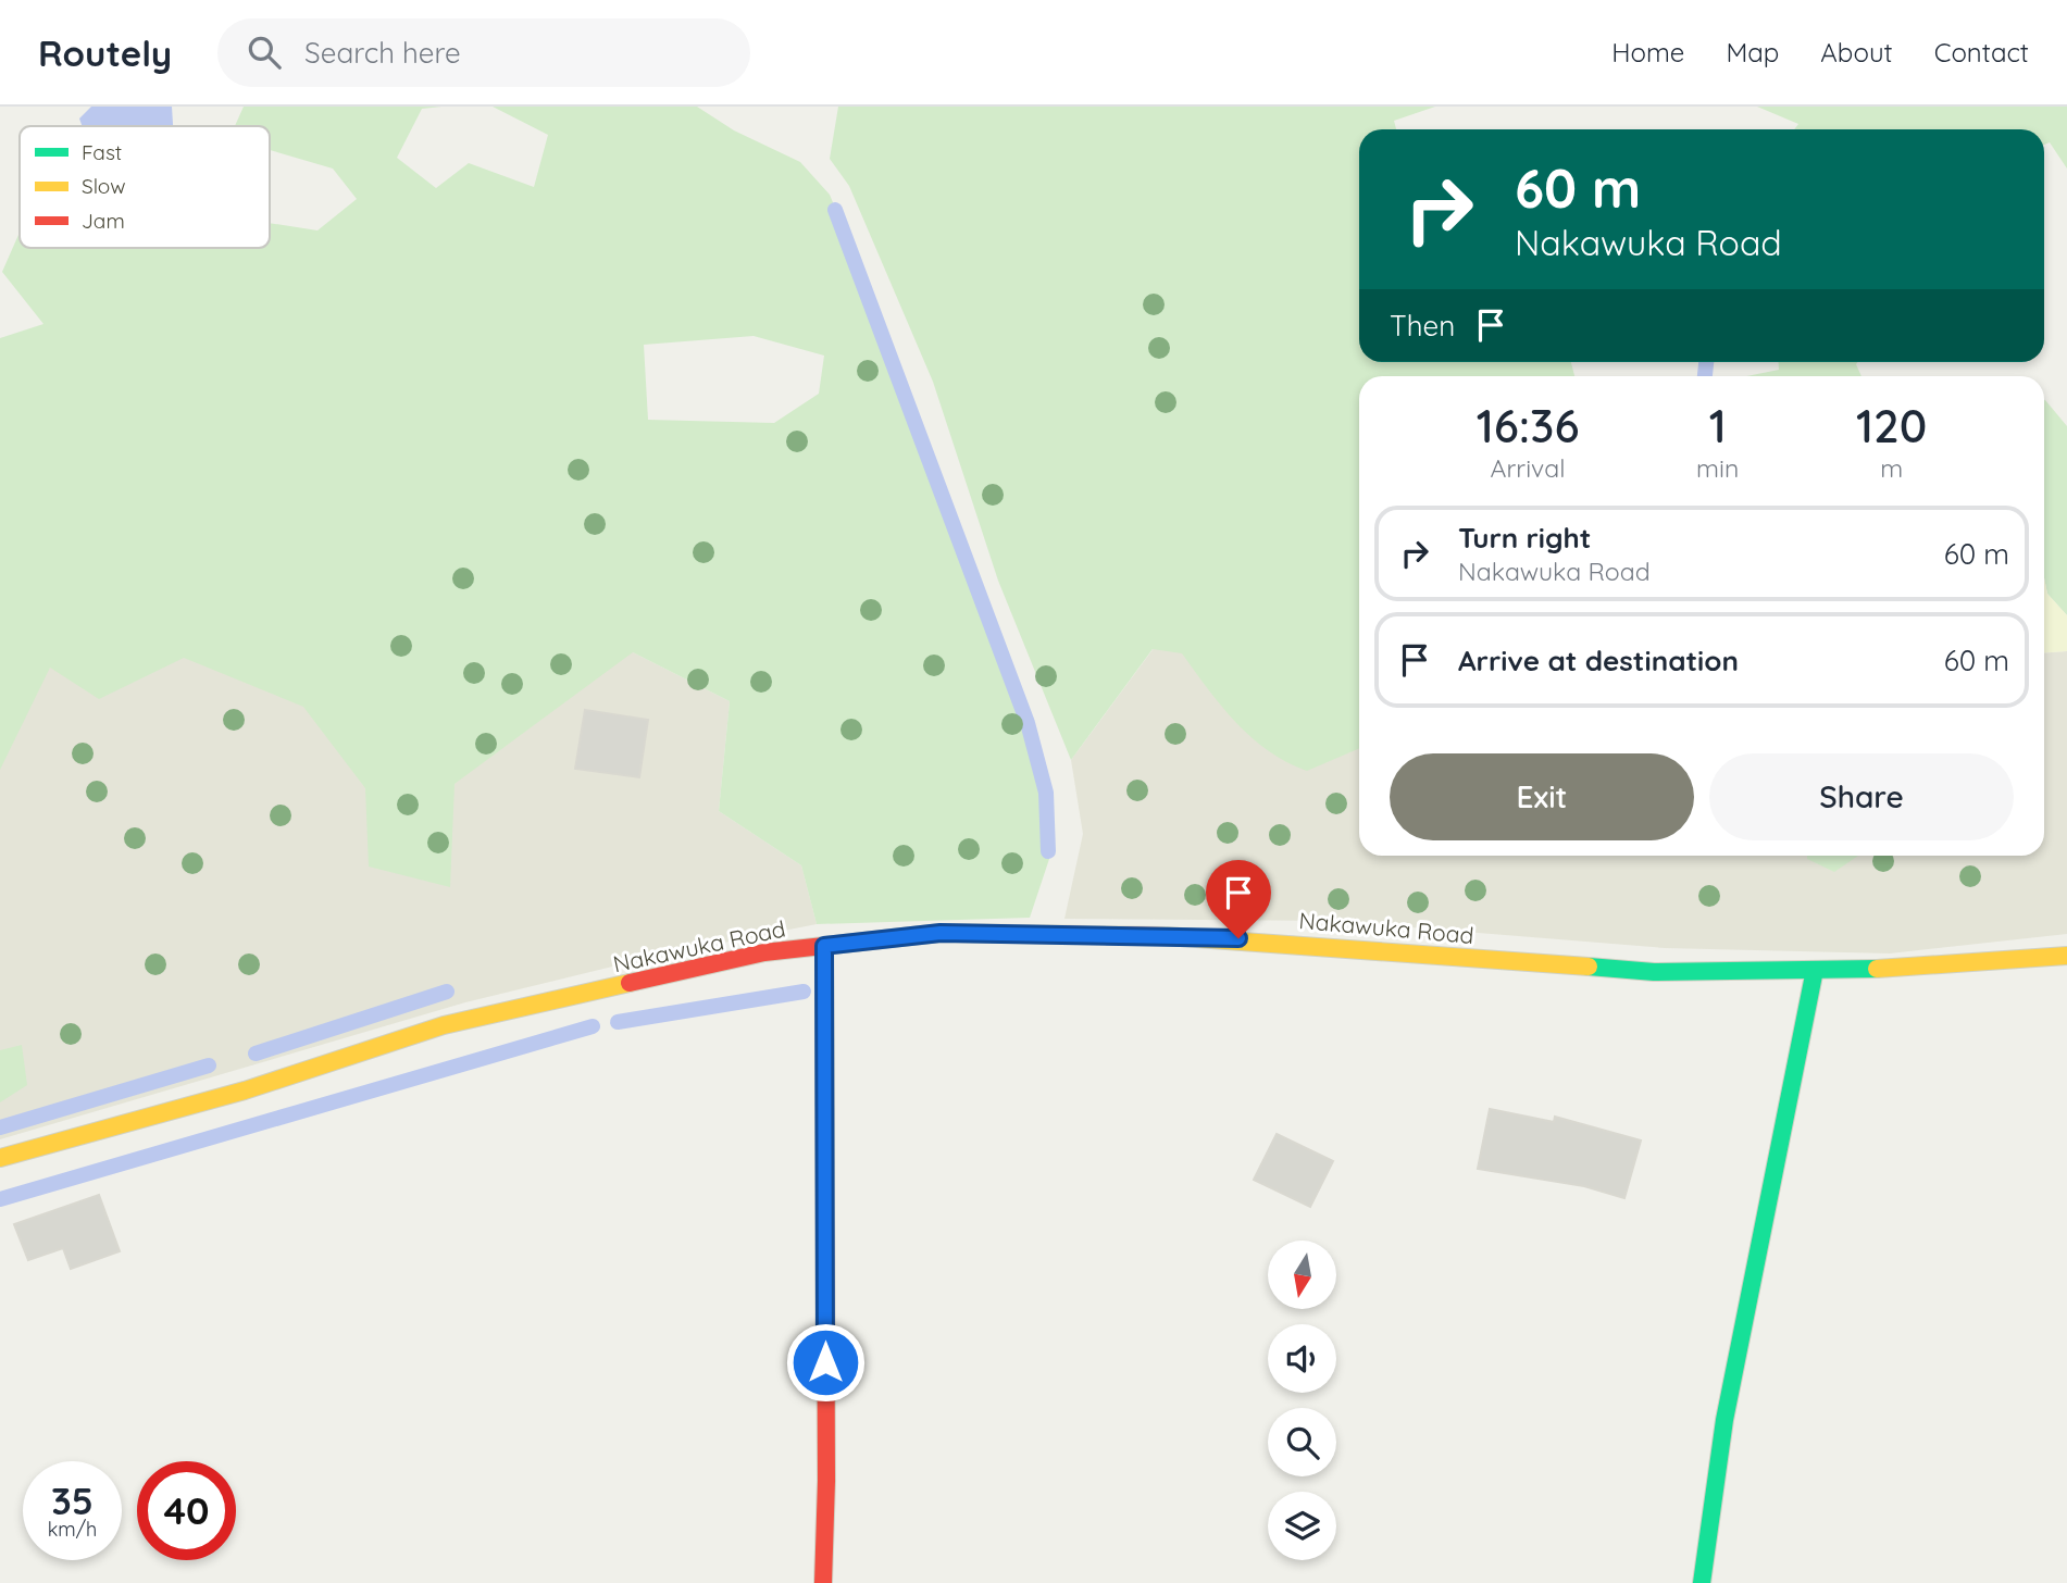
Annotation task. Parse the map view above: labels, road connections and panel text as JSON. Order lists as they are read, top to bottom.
{
  "streets": {
    "main road": ["Nakawuka Road"]
  },
  "legend": ["Fast", "Slow", "Jam"],
  "north": "bottom",
  "page": {
    "header": "Routely",
    "search": "Search here",
    "nav": [
      "Home",
      "Map",
      "About",
      "Contact"
    ],
    "turn": ["60 m", "Nakawuka Road"],
    "then": "Then",
    "eta": [
      "16:36",
      "Arrival",
      "1",
      "min",
      "120",
      "m"
    ],
    "list": [
      {
        "name": "Turn right",
        "note": "Nakawuka Road",
        "value": "60 m"
      },
      {
        "name": "Arrive at destination",
        "value": "60 m"
      }
    ],
    "buttons": ["Exit", "Share"],
    "speed": "35 km/h",
    "limit": "40"
  }
}
